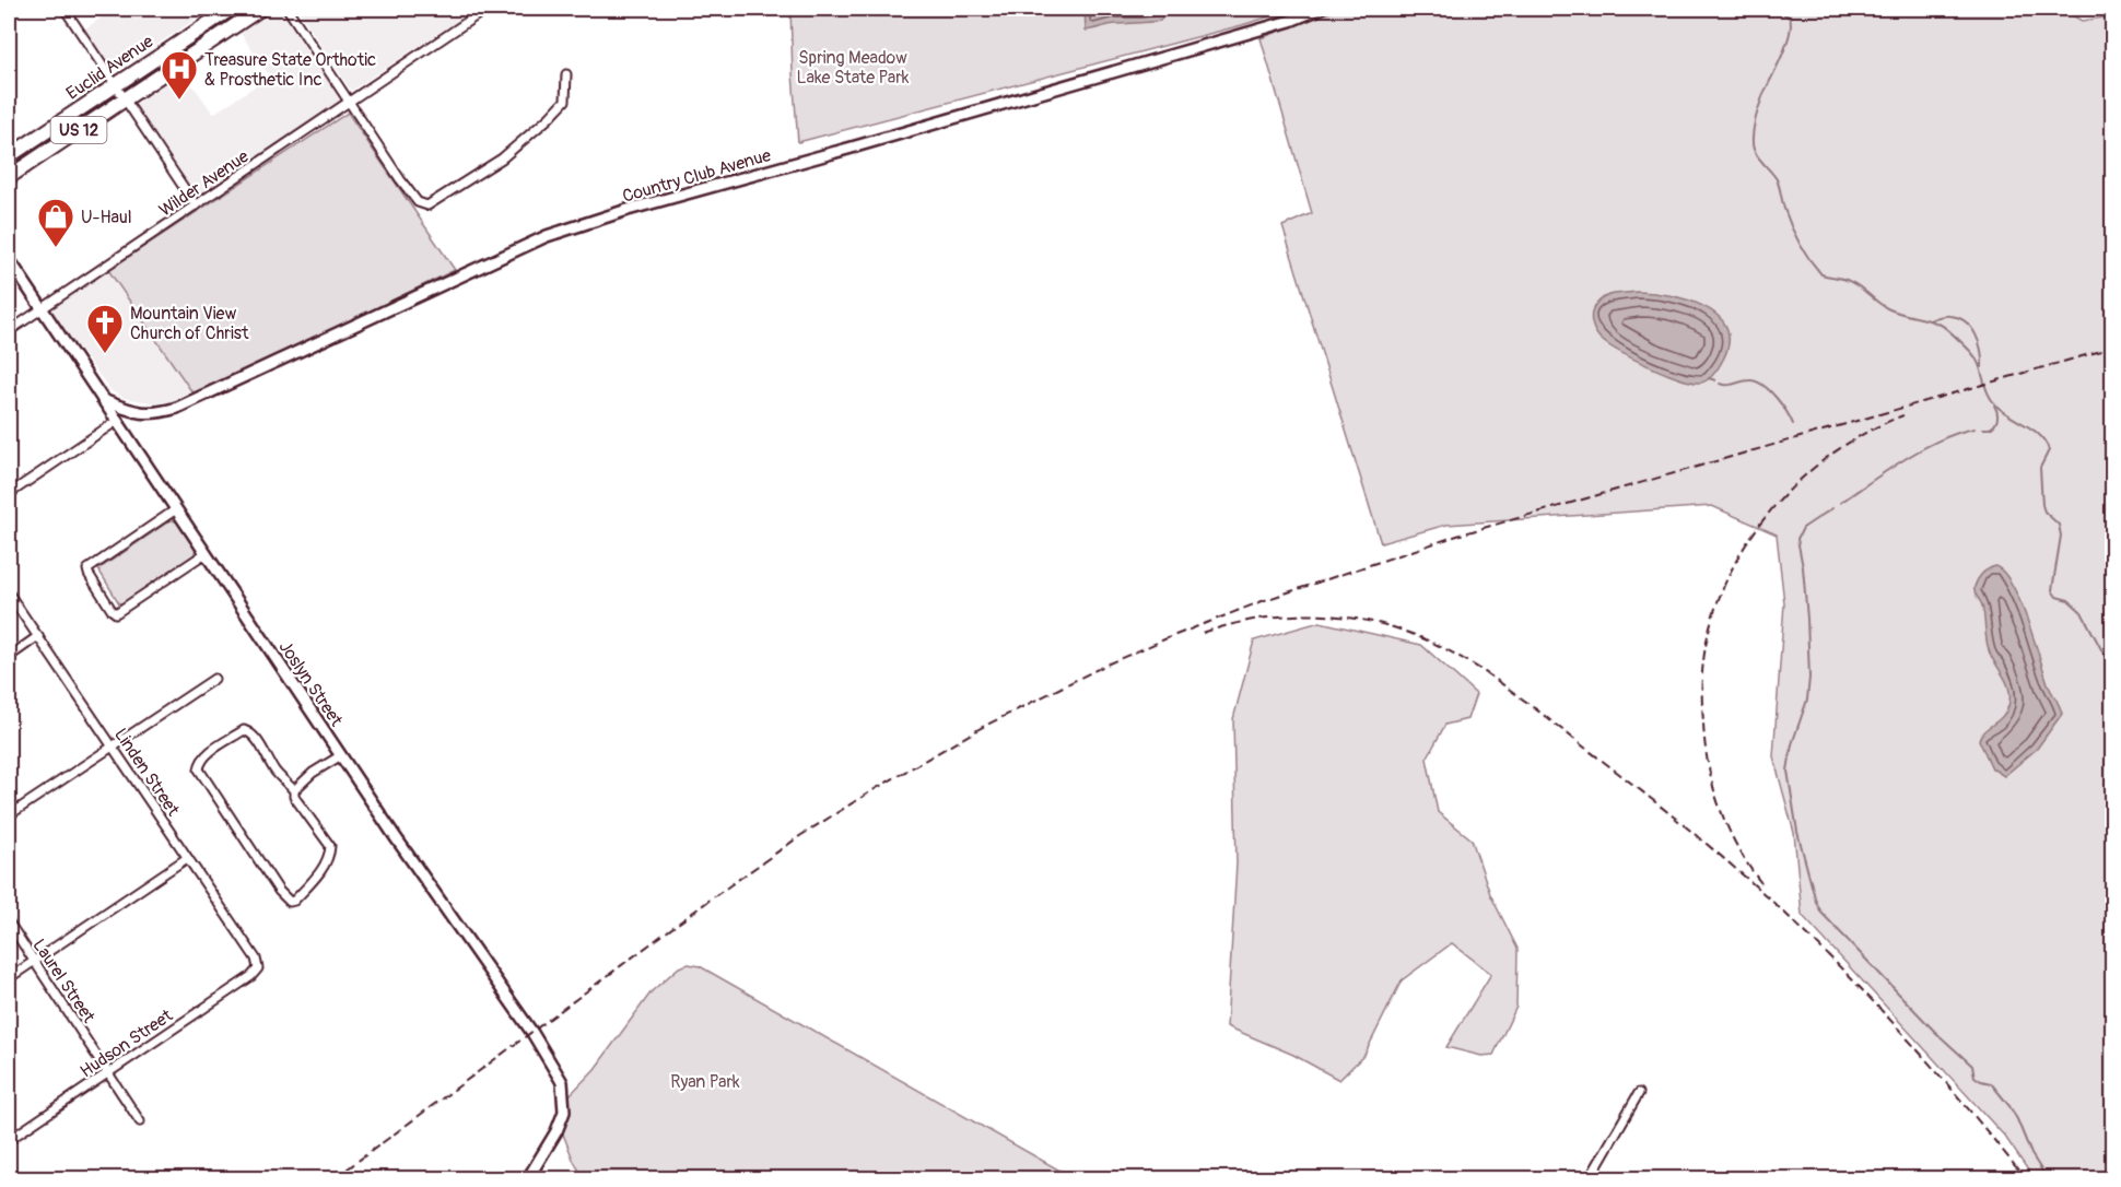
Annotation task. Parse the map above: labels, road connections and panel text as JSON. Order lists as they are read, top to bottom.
{
  "streets": {
    "highway": ["Euclid Avenue", "US 12"],
    "street": [
      "Country Club Avenue",
      "Wilder Avenue",
      "Joslyn Street",
      "Linden Street",
      "Laurel Street",
      "Hudson Street"
    ]
  },
  "crossings": [
    ["Country Club Avenue", "Joslyn Street"],
    ["Wilder Avenue", "Joslyn Street"],
    ["Linden Street", "Hudson Street"],
    ["Laurel Street", "Hudson Street"]
  ],
  "parks": ["Spring Meadow Lake State Park", "Ryan Park"],
  "places": {
    "hospital": ["Treasure State Orthotic & Prosthetic Inc"],
    "shop": ["U-Haul"],
    "church": ["Mountain View Church of Christ"]
  }
}
